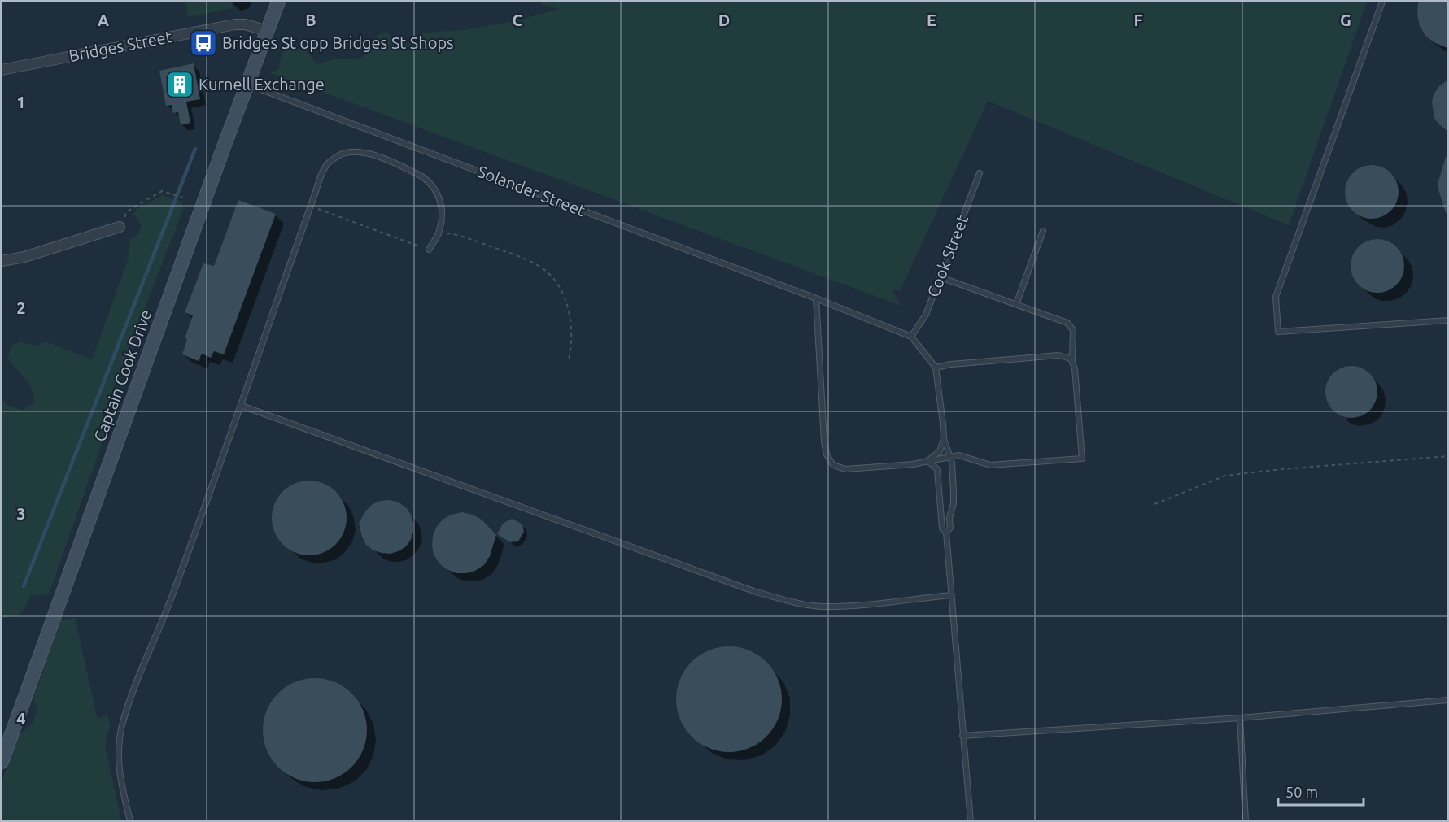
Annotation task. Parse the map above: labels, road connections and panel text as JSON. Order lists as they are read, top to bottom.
{
  "streets": {
    "main road": ["Captain Cook Drive"],
    "street": ["Bridges Street"],
    "lane": ["Solander Street", "Cook Street"]
  },
  "crossings": [
    ["Bridges Street", "Captain Cook Drive"],
    ["Solander Street", "Cook Street"],
    ["Solander Street", "Captain Cook Drive"]
  ],
  "places": {
    "bus stop": ["Bridges St opp Bridges St Shops"],
    "building": ["Kurnell Exchange"]
  },
  "scale_bar": "50 m",
  "grid": {
    "columns": [
      "A",
      "B",
      "C",
      "D",
      "E",
      "F",
      "G"
    ],
    "rows": [
      "1",
      "2",
      "3",
      "4"
    ]
  }
}
